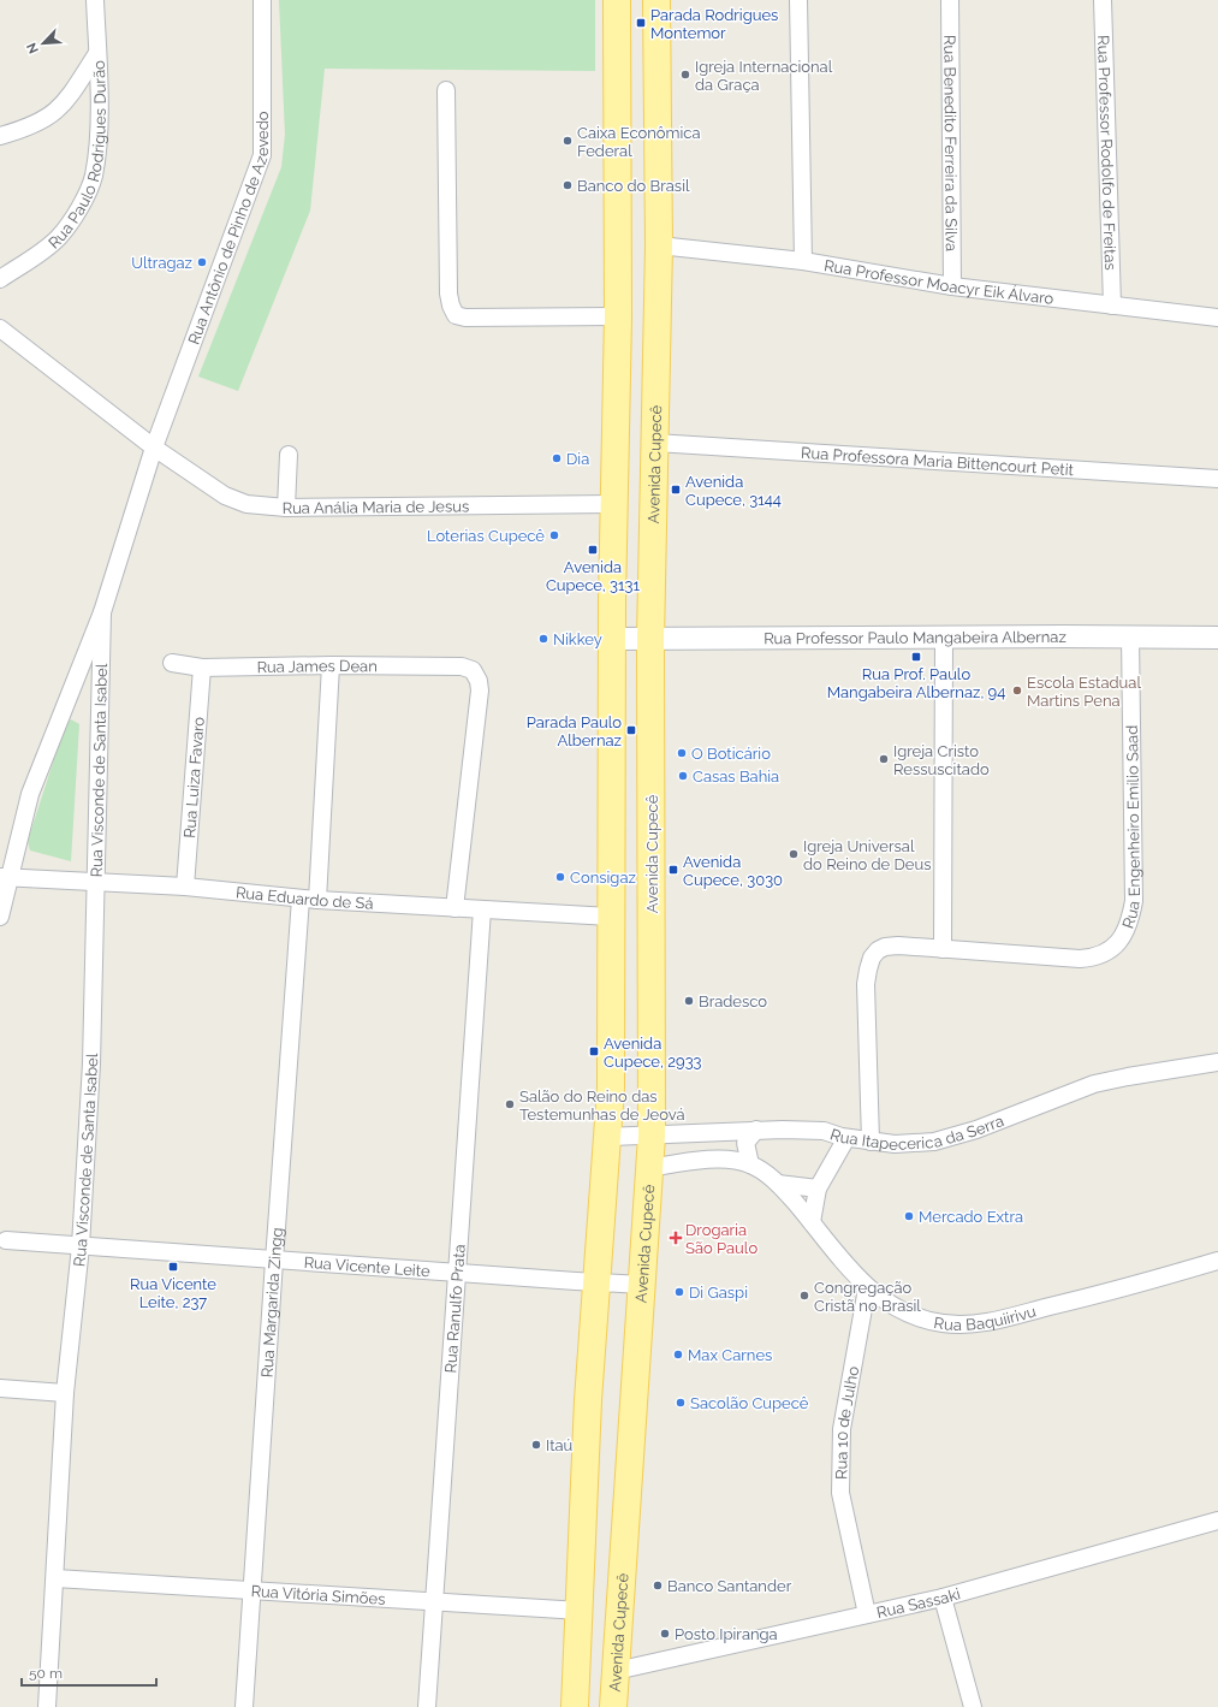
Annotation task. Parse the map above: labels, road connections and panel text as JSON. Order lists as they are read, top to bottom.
{
  "streets": {
    "main road": ["Avenida Cupecê"],
    "street": [
      "Rua Benedito Ferreira da Silva",
      "Rua Paulo Rodrigues Durão",
      "Rua Professor Rodolfo de Freitas",
      "Rua Antônio de Pinho de Azevedo",
      "Rua Professor Moacyr Eik Álvaro",
      "Rua Professora Maria Bittencourt Petit",
      "Rua Anália Maria de Jesus",
      "Rua Professor Paulo Mangabeira Albernaz",
      "Rua James Dean",
      "Rua Visconde de Santa Isabel",
      "Rua Luiza Favaro",
      "Rua Engenheiro Emílio Saad",
      "Rua Eduardo de Sá",
      "Rua Itapecerica da Serra",
      "Rua Vicente Leite",
      "Rua Margarida Zingg",
      "Rua Ranulfo Prata",
      "Rua Baquiirivu",
      "Rua 10 de Julho",
      "Rua Vitória Simões",
      "Rua Sassaki"
    ]
  },
  "crossings": [
    ["Rua Benedito Ferreira da Silva", "Rua Professor Moacyr Eik Álvaro"],
    ["Rua Professor Rodolfo de Freitas", "Rua Professor Moacyr Eik Álvaro"],
    ["Rua Antônio de Pinho de Azevedo", "Rua Anália Maria de Jesus"],
    ["Rua Antônio de Pinho de Azevedo", "Rua Visconde de Santa Isabel"],
    ["Rua Professor Moacyr Eik Álvaro", "Avenida Cupecê"],
    ["Rua Professora Maria Bittencourt Petit", "Avenida Cupecê"],
    ["Avenida Cupecê", "Rua Professor Paulo Mangabeira Albernaz"],
    ["Avenida Cupecê", "Rua Itapecerica da Serra"],
    ["Avenida Cupecê", "Rua Vicente Leite"],
    ["Avenida Cupecê", "Rua Baquiirivu"],
    ["Avenida Cupecê", "Rua Sassaki"],
    ["Rua Professor Paulo Mangabeira Albernaz", "Rua Engenheiro Emílio Saad"],
    ["Rua James Dean", "Rua Luiza Favaro"],
    ["Rua James Dean", "Rua Eduardo de Sá"],
    ["Rua James Dean", "Rua Margarida Zingg"],
    ["Rua Visconde de Santa Isabel", "Rua Eduardo de Sá"],
    ["Rua Visconde de Santa Isabel", "Rua Vicente Leite"],
    ["Rua Visconde de Santa Isabel", "Rua Vitória Simões"],
    ["Rua Luiza Favaro", "Rua Eduardo de Sá"],
    ["Rua Engenheiro Emílio Saad", "Rua Itapecerica da Serra"],
    ["Rua Eduardo de Sá", "Rua Margarida Zingg"],
    ["Rua Eduardo de Sá", "Rua Ranulfo Prata"],
    ["Rua Vicente Leite", "Rua Margarida Zingg"],
    ["Rua Vicente Leite", "Rua Ranulfo Prata"],
    ["Rua Margarida Zingg", "Rua Vitória Simões"],
    ["Rua Ranulfo Prata", "Rua Vitória Simões"],
    ["Rua Baquiirivu", "Rua 10 de Julho"],
    ["Rua 10 de Julho", "Rua Sassaki"]
  ],
  "places": {
    "transit": [
      "Parada Rodrigues Montemor",
      "Avenida Cupece, 3144",
      "Avenida Cupece, 3131",
      "Rua Prof. Paulo Mangabeira Albernaz, 94",
      "Parada Paulo Albernaz",
      "Avenida Cupece, 3030",
      "Avenida Cupece, 2933",
      "Rua Vicente Leite, 237"
    ],
    "other": [
      "Igreja Internacional da Graça",
      "Caixa Econômica Federal",
      "Banco do Brasil",
      "Ultragaz",
      "Dia",
      "Loterias Cupecê",
      "Nikkey",
      "Escola Estadual Martins Pena",
      "O Boticário",
      "Igreja Cristo Ressuscitado",
      "Casas Bahia",
      "Igreja Universal do Reino de Deus",
      "Consigaz",
      "Bradesco",
      "Salão do Reino das Testemunhas de Jeová",
      "Mercado Extra",
      "Di Gaspi",
      "Congregação Cristã no Brasil",
      "Max Carnes",
      "Sacolão Cupecê",
      "Itaú",
      "Banco Santander",
      "Posto Ipiranga"
    ],
    "health": ["Drogaria São Paulo"]
  },
  "scale_bar": "50 m",
  "north": "bottom left"
}
